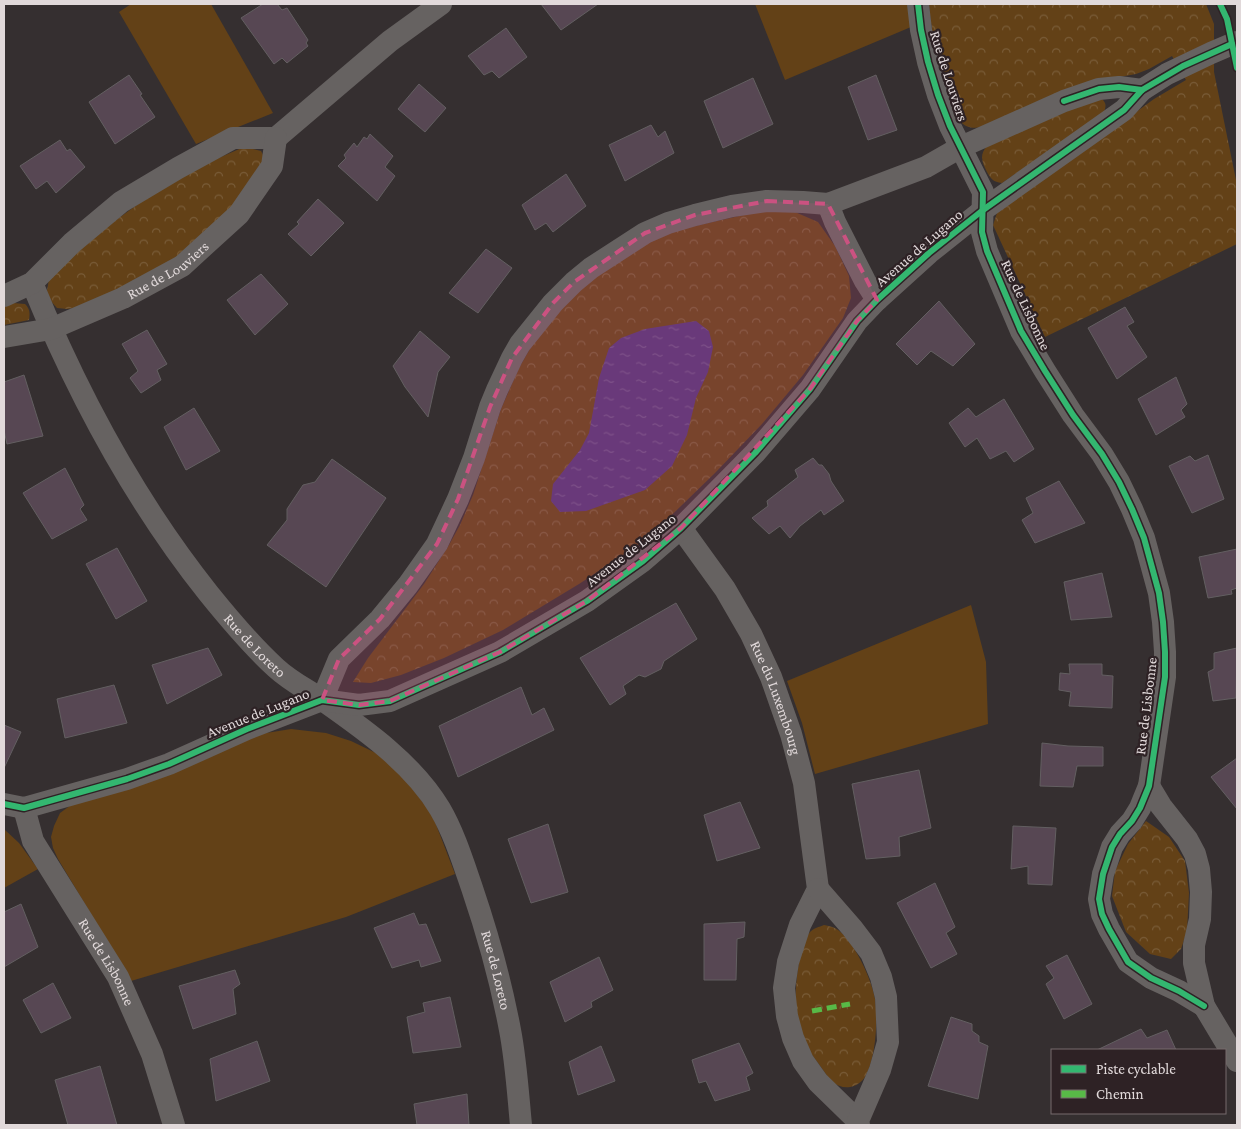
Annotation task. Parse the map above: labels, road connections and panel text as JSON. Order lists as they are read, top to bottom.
{
  "streets": {
    "street": [
      "Rue de Louviers",
      "Avenue de Lugano",
      "Rue de Lisbonne",
      "Rue de Loreto",
      "Rue du Luxembourg"
    ]
  },
  "crossings": [
    ["Rue de Louviers", "Avenue de Lugano"],
    ["Rue de Louviers", "Rue de Lisbonne"],
    ["Rue de Louviers", "Rue de Loreto"],
    ["Avenue de Lugano", "Rue de Lisbonne"],
    ["Avenue de Lugano", "Rue de Loreto"],
    ["Avenue de Lugano", "Rue du Luxembourg"]
  ],
  "legend": ["Piste cyclable", "Chemin"]
}
